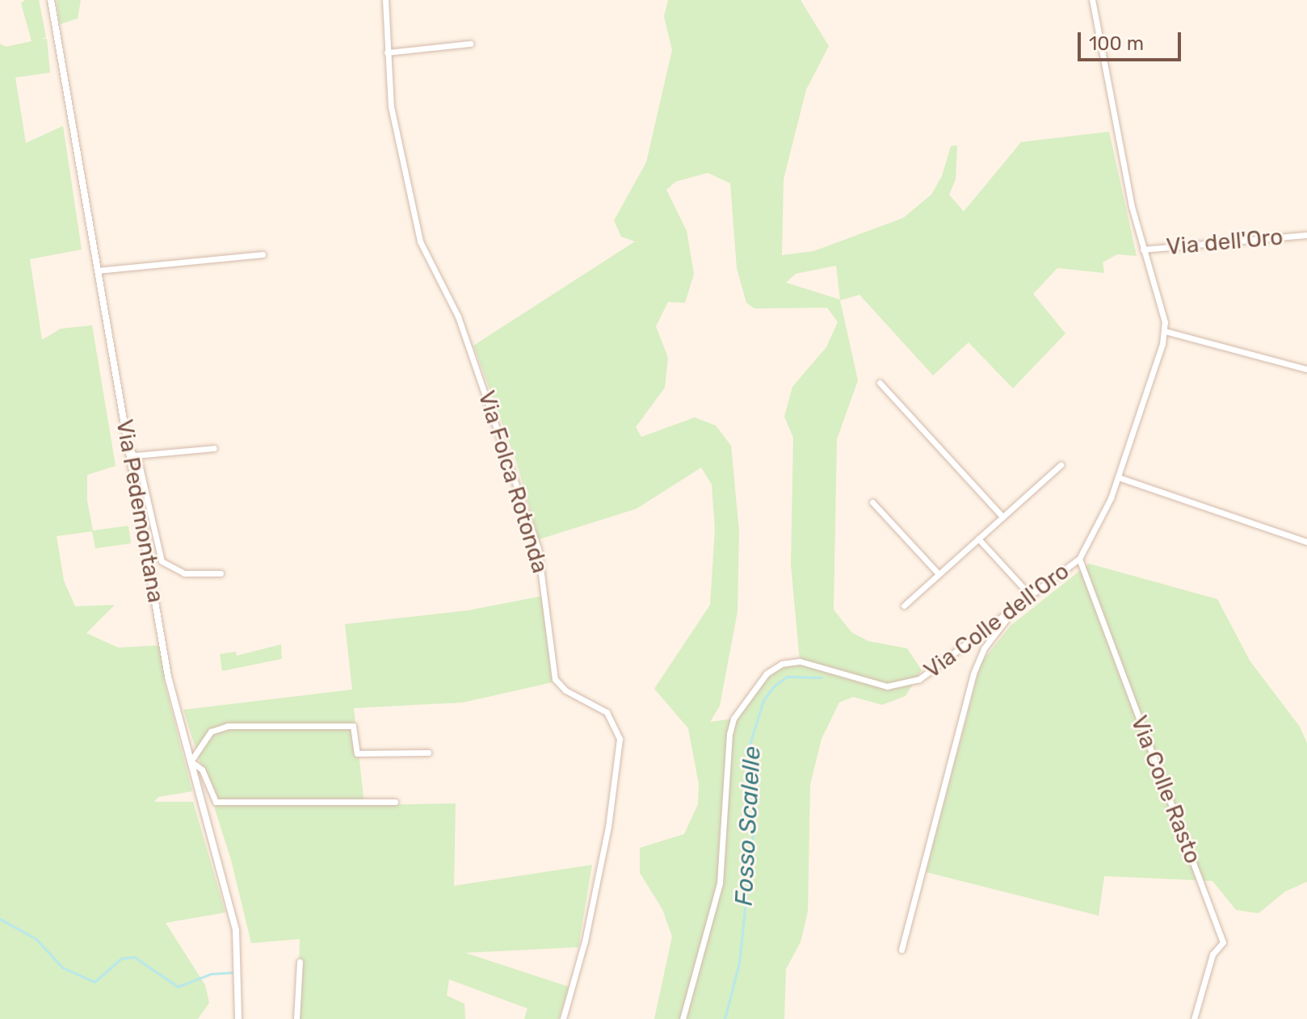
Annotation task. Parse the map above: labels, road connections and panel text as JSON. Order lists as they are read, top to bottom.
{
  "streets": {
    "street": [
      "Via dell'Oro",
      "Via Folca Rotonda",
      "Via Pedemontana",
      "Via Colle dell'Oro",
      "Via Colle Rasto"
    ]
  },
  "crossings": [
    ["Via Colle dell'Oro", "Via Colle Rasto"]
  ],
  "water": ["Fosso Scalelle"],
  "scale_bar": "100 m"
}
